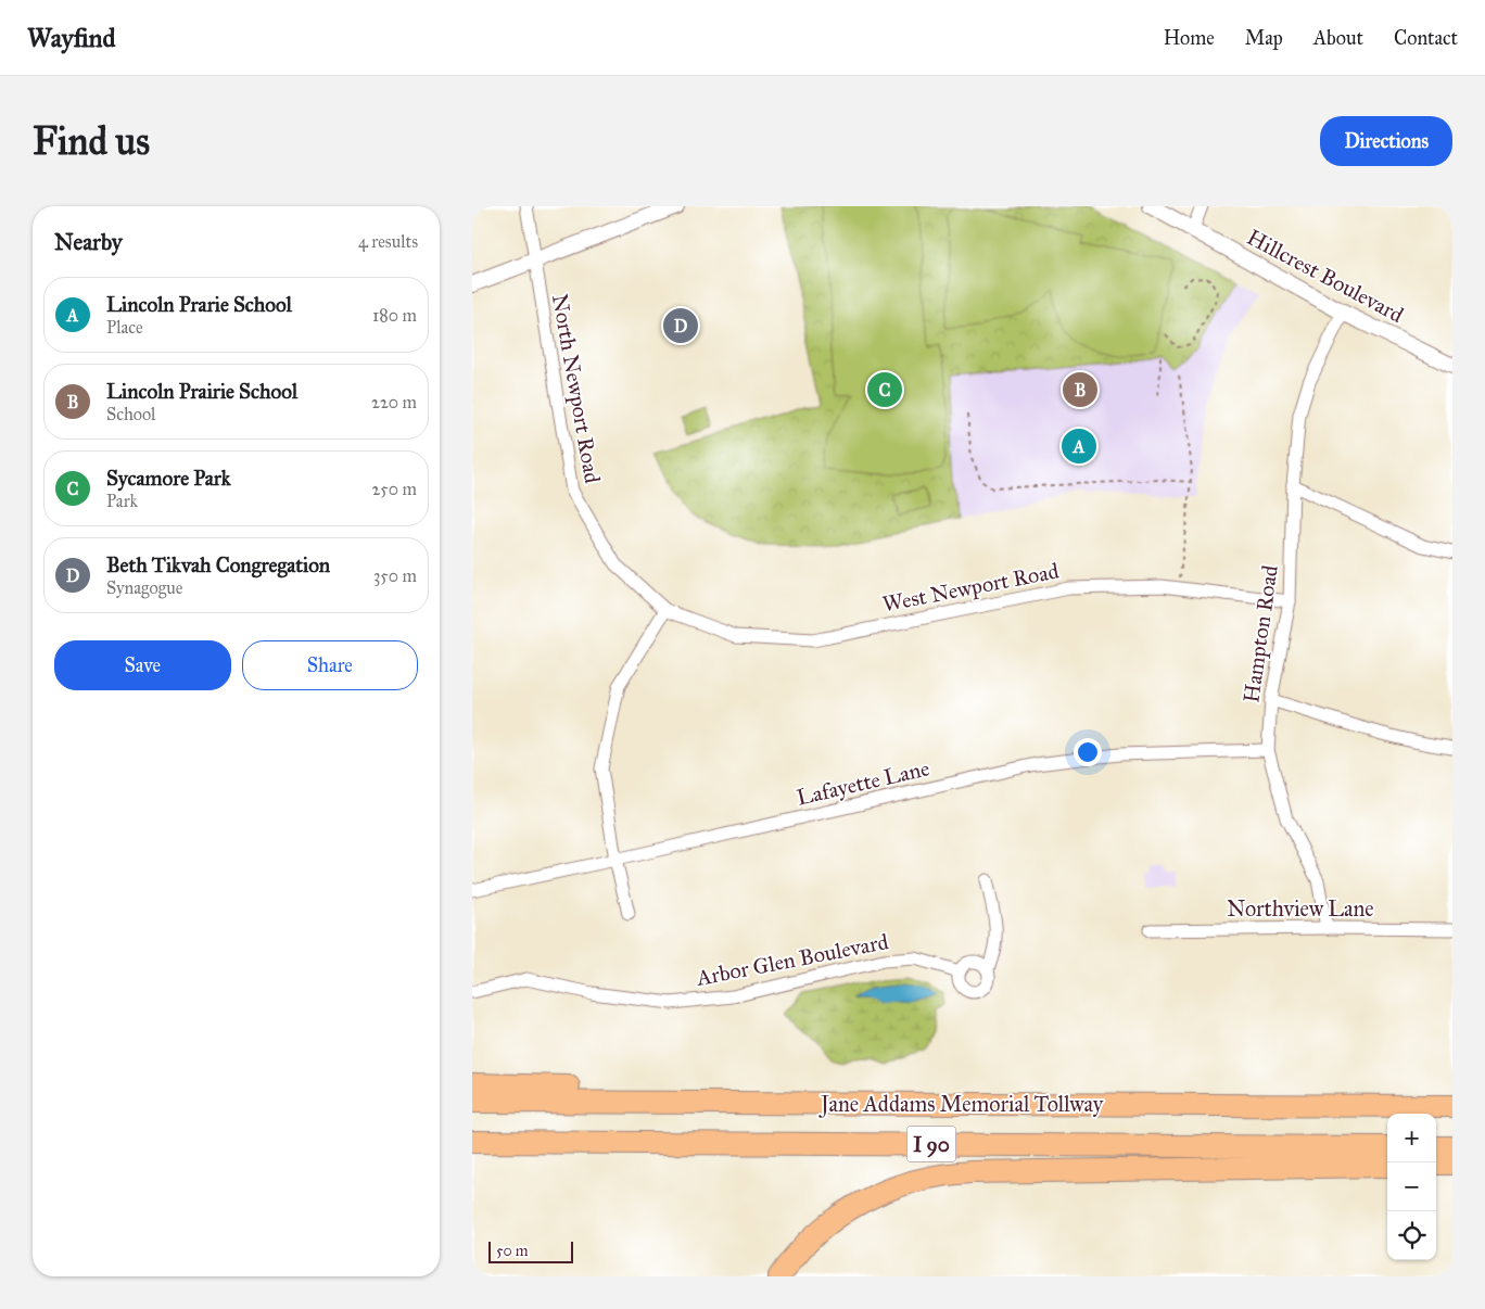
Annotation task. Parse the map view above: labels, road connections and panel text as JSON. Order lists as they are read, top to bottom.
{
  "streets": {
    "highway": ["Jane Addams Memorial Tollway", "I 90"],
    "street": [
      "Hillcrest Boulevard",
      "North Newport Road",
      "West Newport Road",
      "Hampton Road",
      "Lafayette Lane",
      "Northview Lane",
      "Arbor Glen Boulevard"
    ]
  },
  "crossings": [
    ["Hillcrest Boulevard", "Hampton Road"],
    ["North Newport Road", "West Newport Road"],
    ["West Newport Road", "Hampton Road"],
    ["Hampton Road", "Lafayette Lane"],
    ["Hampton Road", "Northview Lane"]
  ],
  "scale_bar": "50 m",
  "page": {
    "header": "Wayfind",
    "nav": [
      "Home",
      "Map",
      "About",
      "Contact"
    ],
    "buttons": [
      "Directions",
      ["Save", "Share"]
    ],
    "title": "Find us",
    "heading": ["Nearby", "4 results"],
    "list": [
      {
        "mark": "A",
        "name": "Lincoln Prarie School",
        "note": "Place",
        "value": "180 m"
      },
      {
        "mark": "B",
        "name": "Lincoln Prairie School",
        "note": "School",
        "value": "220 m"
      },
      {
        "mark": "C",
        "name": "Sycamore Park",
        "note": "Park",
        "value": "250 m"
      },
      {
        "mark": "D",
        "name": "Beth Tikvah Congregation",
        "note": "Synagogue",
        "value": "350 m"
      }
    ],
    "pins": [
      "D",
      "B",
      "C",
      "A"
    ],
    "map_buttons": ["+", "−"],
    "scale": "50 m"
  }
}
